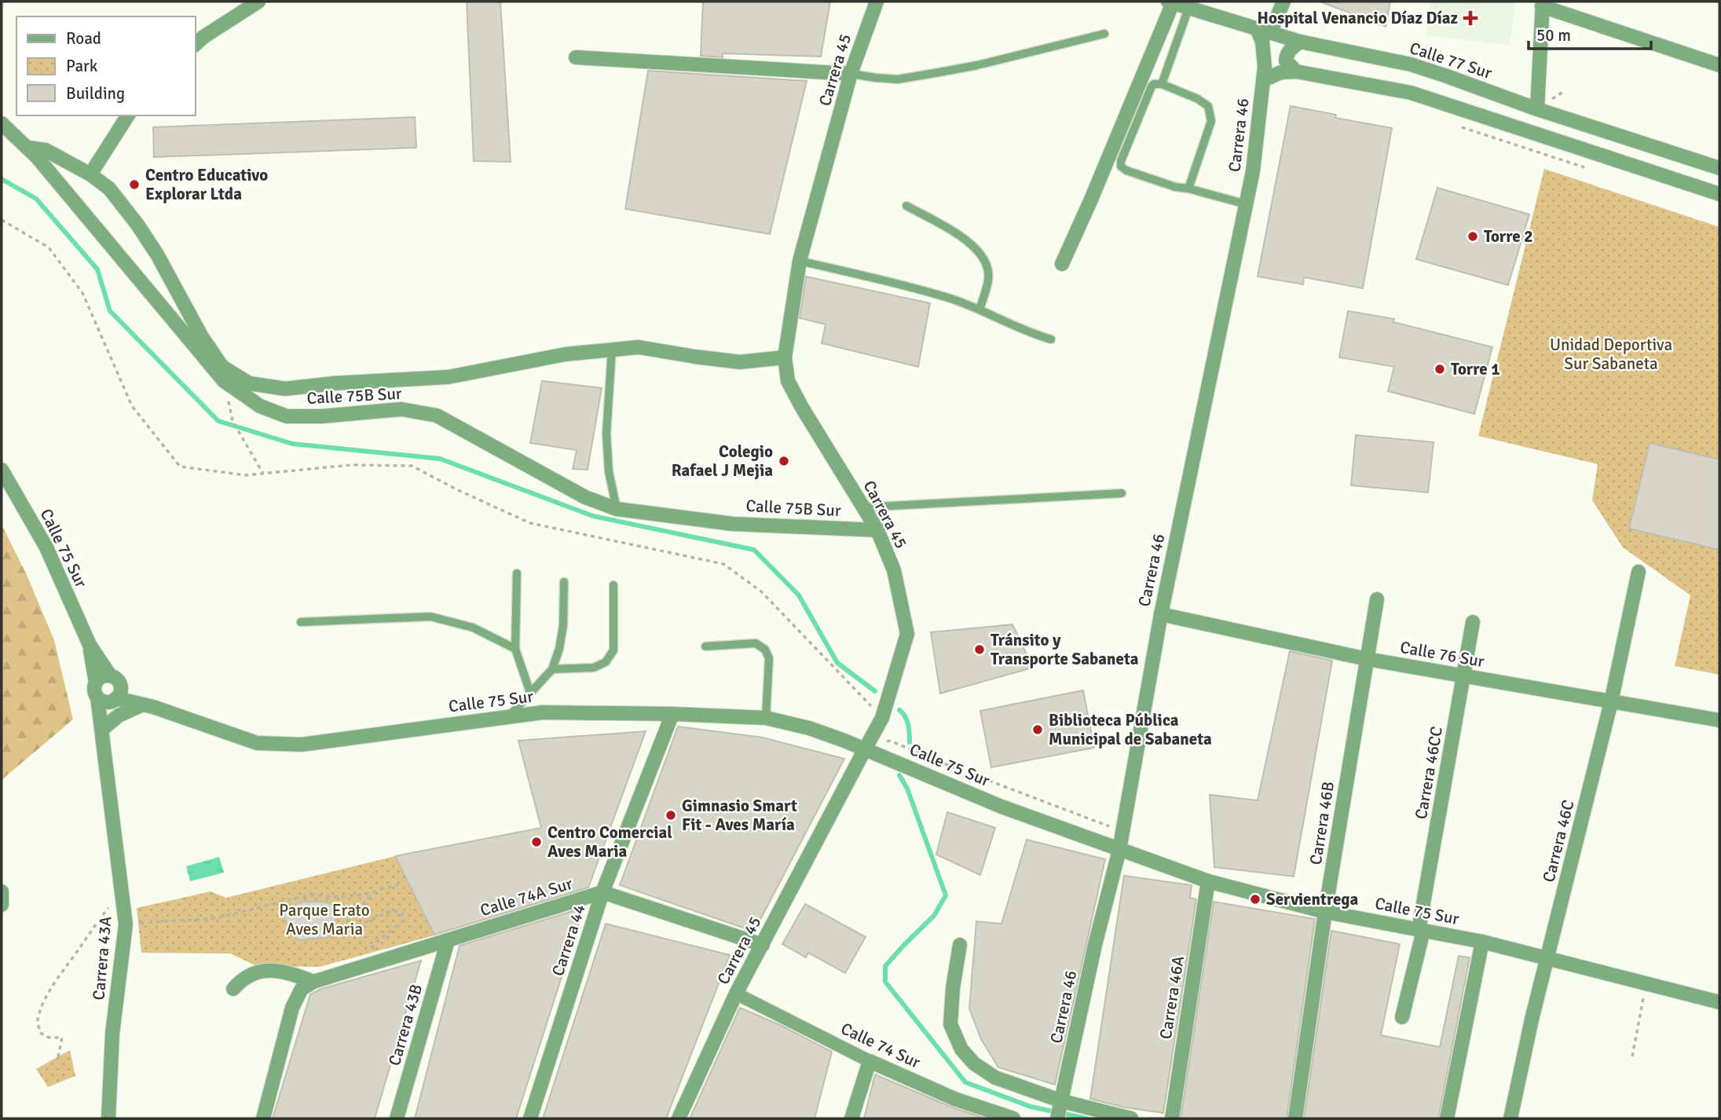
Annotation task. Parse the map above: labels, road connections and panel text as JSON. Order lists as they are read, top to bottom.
{
  "streets": {
    "street": [
      "Calle 77 Sur",
      "Carrera 45",
      "Carrera 46",
      "Calle 75B Sur",
      "Calle 75 Sur",
      "Calle 76 Sur",
      "Carrera 46CC",
      "Carrera 46B",
      "Carrera 46C",
      "Calle 74A Sur",
      "Carrera 44",
      "Carrera 43A",
      "Carrera 46A",
      "Carrera 43B",
      "Calle 74 Sur"
    ]
  },
  "crossings": [
    ["Calle 77 Sur", "Carrera 46"],
    ["Carrera 45", "Calle 75B Sur"],
    ["Carrera 45", "Calle 75 Sur"],
    ["Carrera 45", "Calle 74 Sur"],
    ["Carrera 46", "Calle 75 Sur"],
    ["Carrera 46", "Calle 76 Sur"],
    ["Calle 75 Sur", "Carrera 46CC"],
    ["Calle 75 Sur", "Carrera 46B"],
    ["Calle 75 Sur", "Carrera 46C"],
    ["Calle 75 Sur", "Carrera 44"],
    ["Calle 75 Sur", "Carrera 43A"],
    ["Calle 75 Sur", "Carrera 46A"],
    ["Calle 76 Sur", "Carrera 46CC"],
    ["Calle 76 Sur", "Carrera 46B"],
    ["Calle 76 Sur", "Carrera 46C"],
    ["Calle 74A Sur", "Carrera 44"],
    ["Calle 74A Sur", "Carrera 43B"]
  ],
  "parks": ["Unidad Deportiva Sur Sabaneta", "Parque Erato Aves Maria"],
  "places": {
    "health": ["Hospital Venancio Díaz Díaz"],
    "other": [
      "Centro Educativo Explorar Ltda",
      "Torre 2",
      "Torre 1",
      "Colegio Rafael J Mejia",
      "Tránsito y Transporte Sabaneta",
      "Biblioteca Pública Municipal de Sabaneta",
      "Gimnasio Smart Fit - Aves María",
      "Centro Comercial Aves Maria",
      "Servientrega"
    ]
  },
  "legend": ["Road", "Park", "Building"],
  "scale_bar": "50 m"
}
